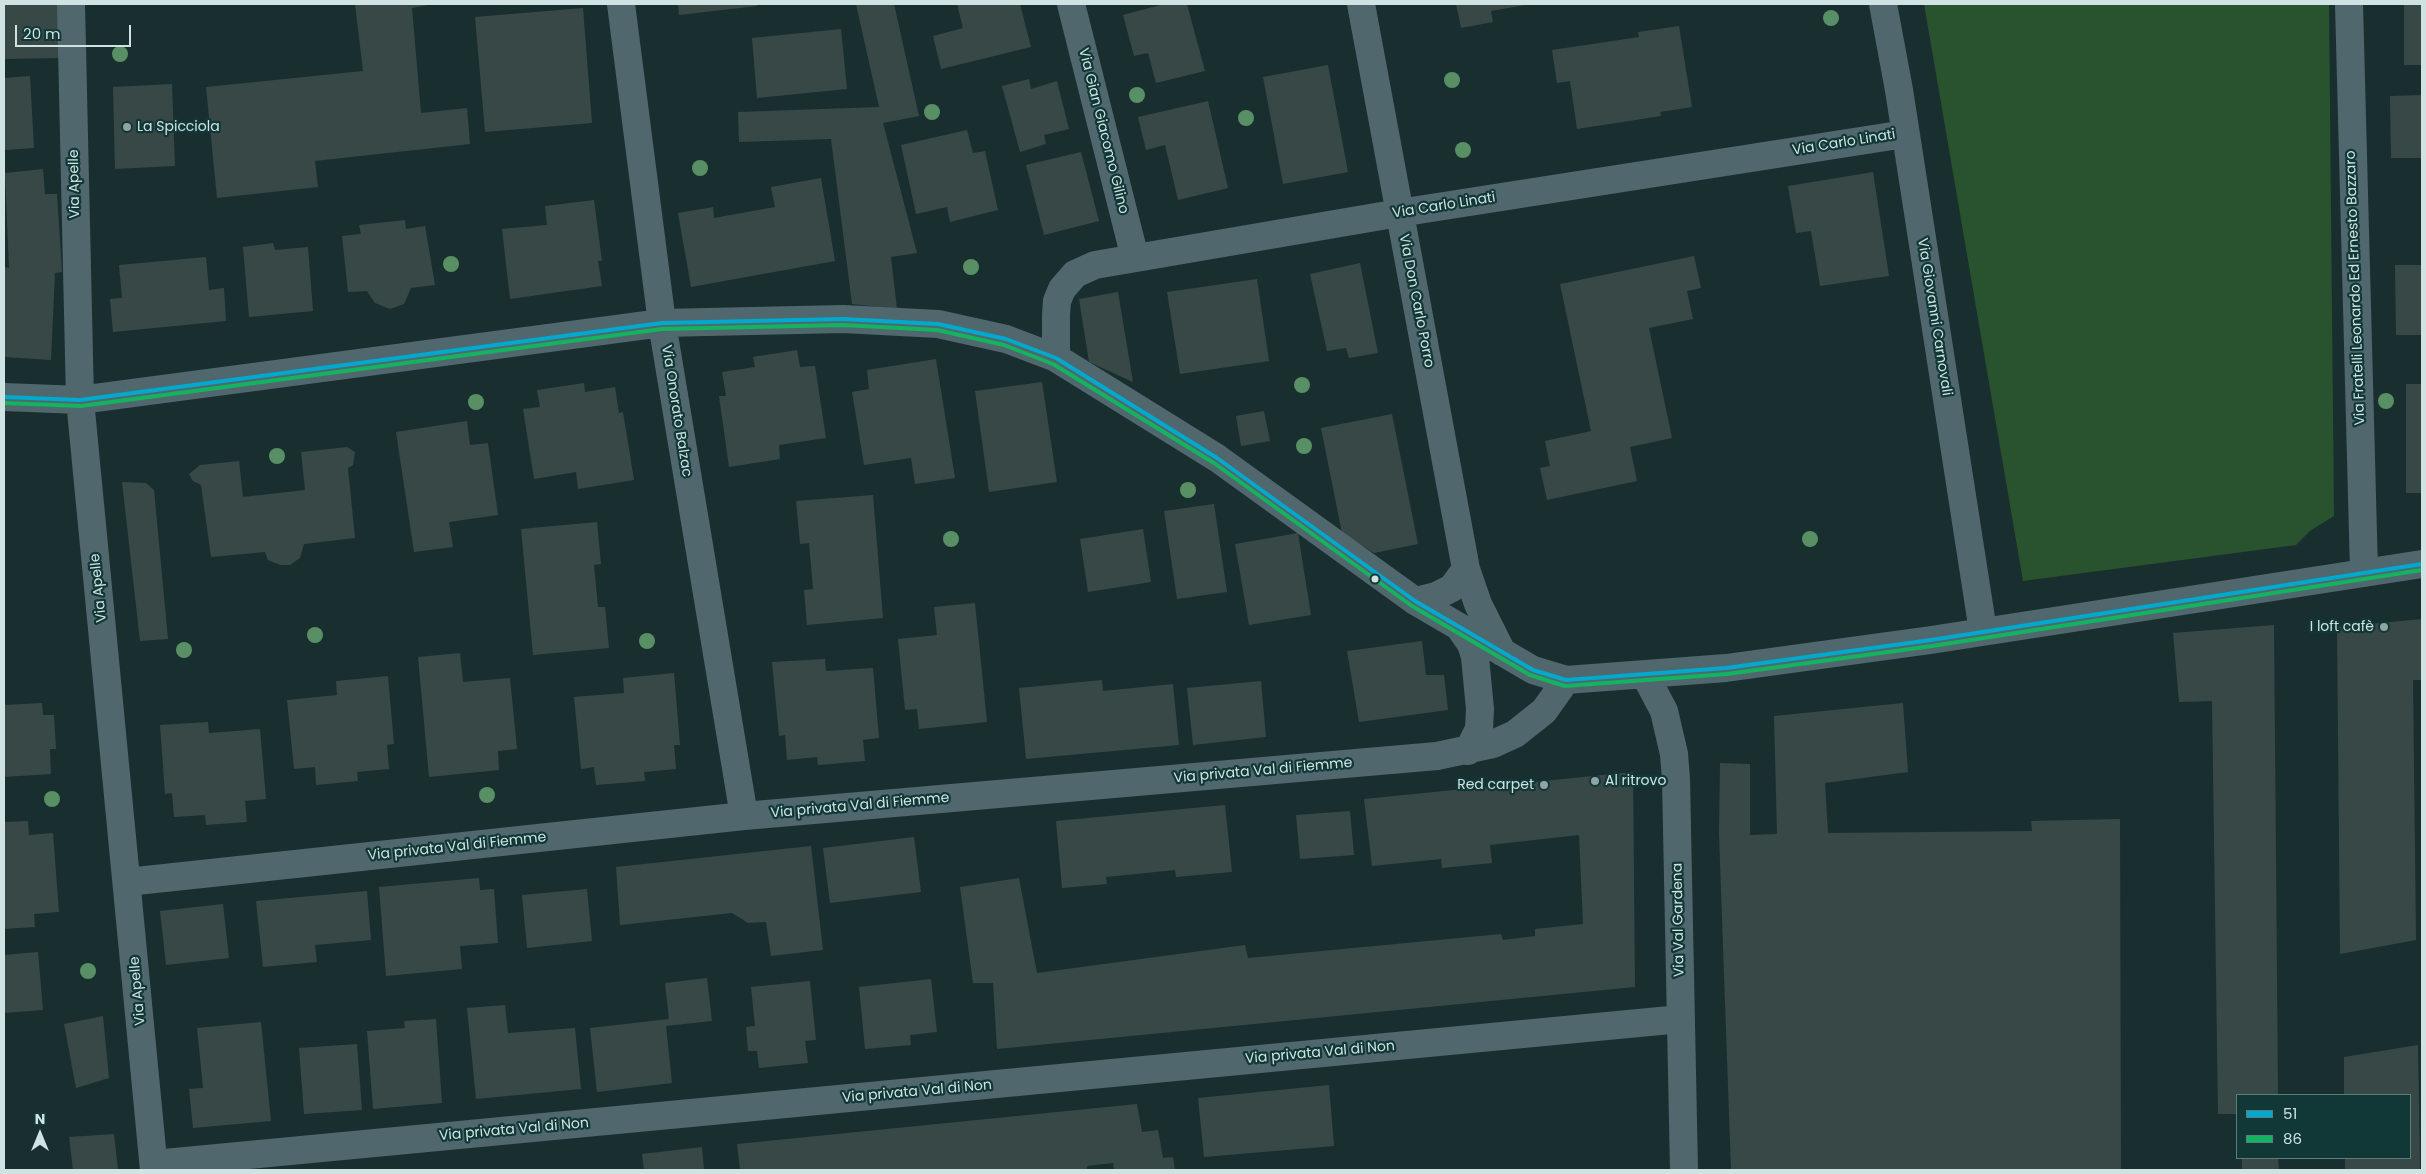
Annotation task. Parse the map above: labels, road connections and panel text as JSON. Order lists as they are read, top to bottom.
{
  "streets": {
    "street": [
      "Via Gian Giacomo Gilino",
      "Via Carlo Linati",
      "Via Apelle",
      "Via Fratelli Leonardo Ed Ernesto Bazzaro",
      "Via Don Carlo Porro",
      "Via Giovanni Carnovali",
      "Via Onorato Balzac",
      "Via privata Val di Fiemme",
      "Via Val Gardena",
      "Via privata Val di Non"
    ]
  },
  "crossings": [
    ["Via Gian Giacomo Gilino", "Via Carlo Linati"],
    ["Via Carlo Linati", "Via Don Carlo Porro"],
    ["Via Carlo Linati", "Via Giovanni Carnovali"],
    ["Via Apelle", "Via privata Val di Fiemme"],
    ["Via Apelle", "Via privata Val di Non"],
    ["Via Onorato Balzac", "Via privata Val di Fiemme"],
    ["Via Val Gardena", "Via privata Val di Non"]
  ],
  "places": [
    "La Spicciola",
    "I loft cafè",
    "Al ritrovo",
    "Red carpet"
  ],
  "lines": ["transit line 51", "transit line 86"],
  "legend": ["51", "86"],
  "scale_bar": "20 m",
  "north": "top"
}
